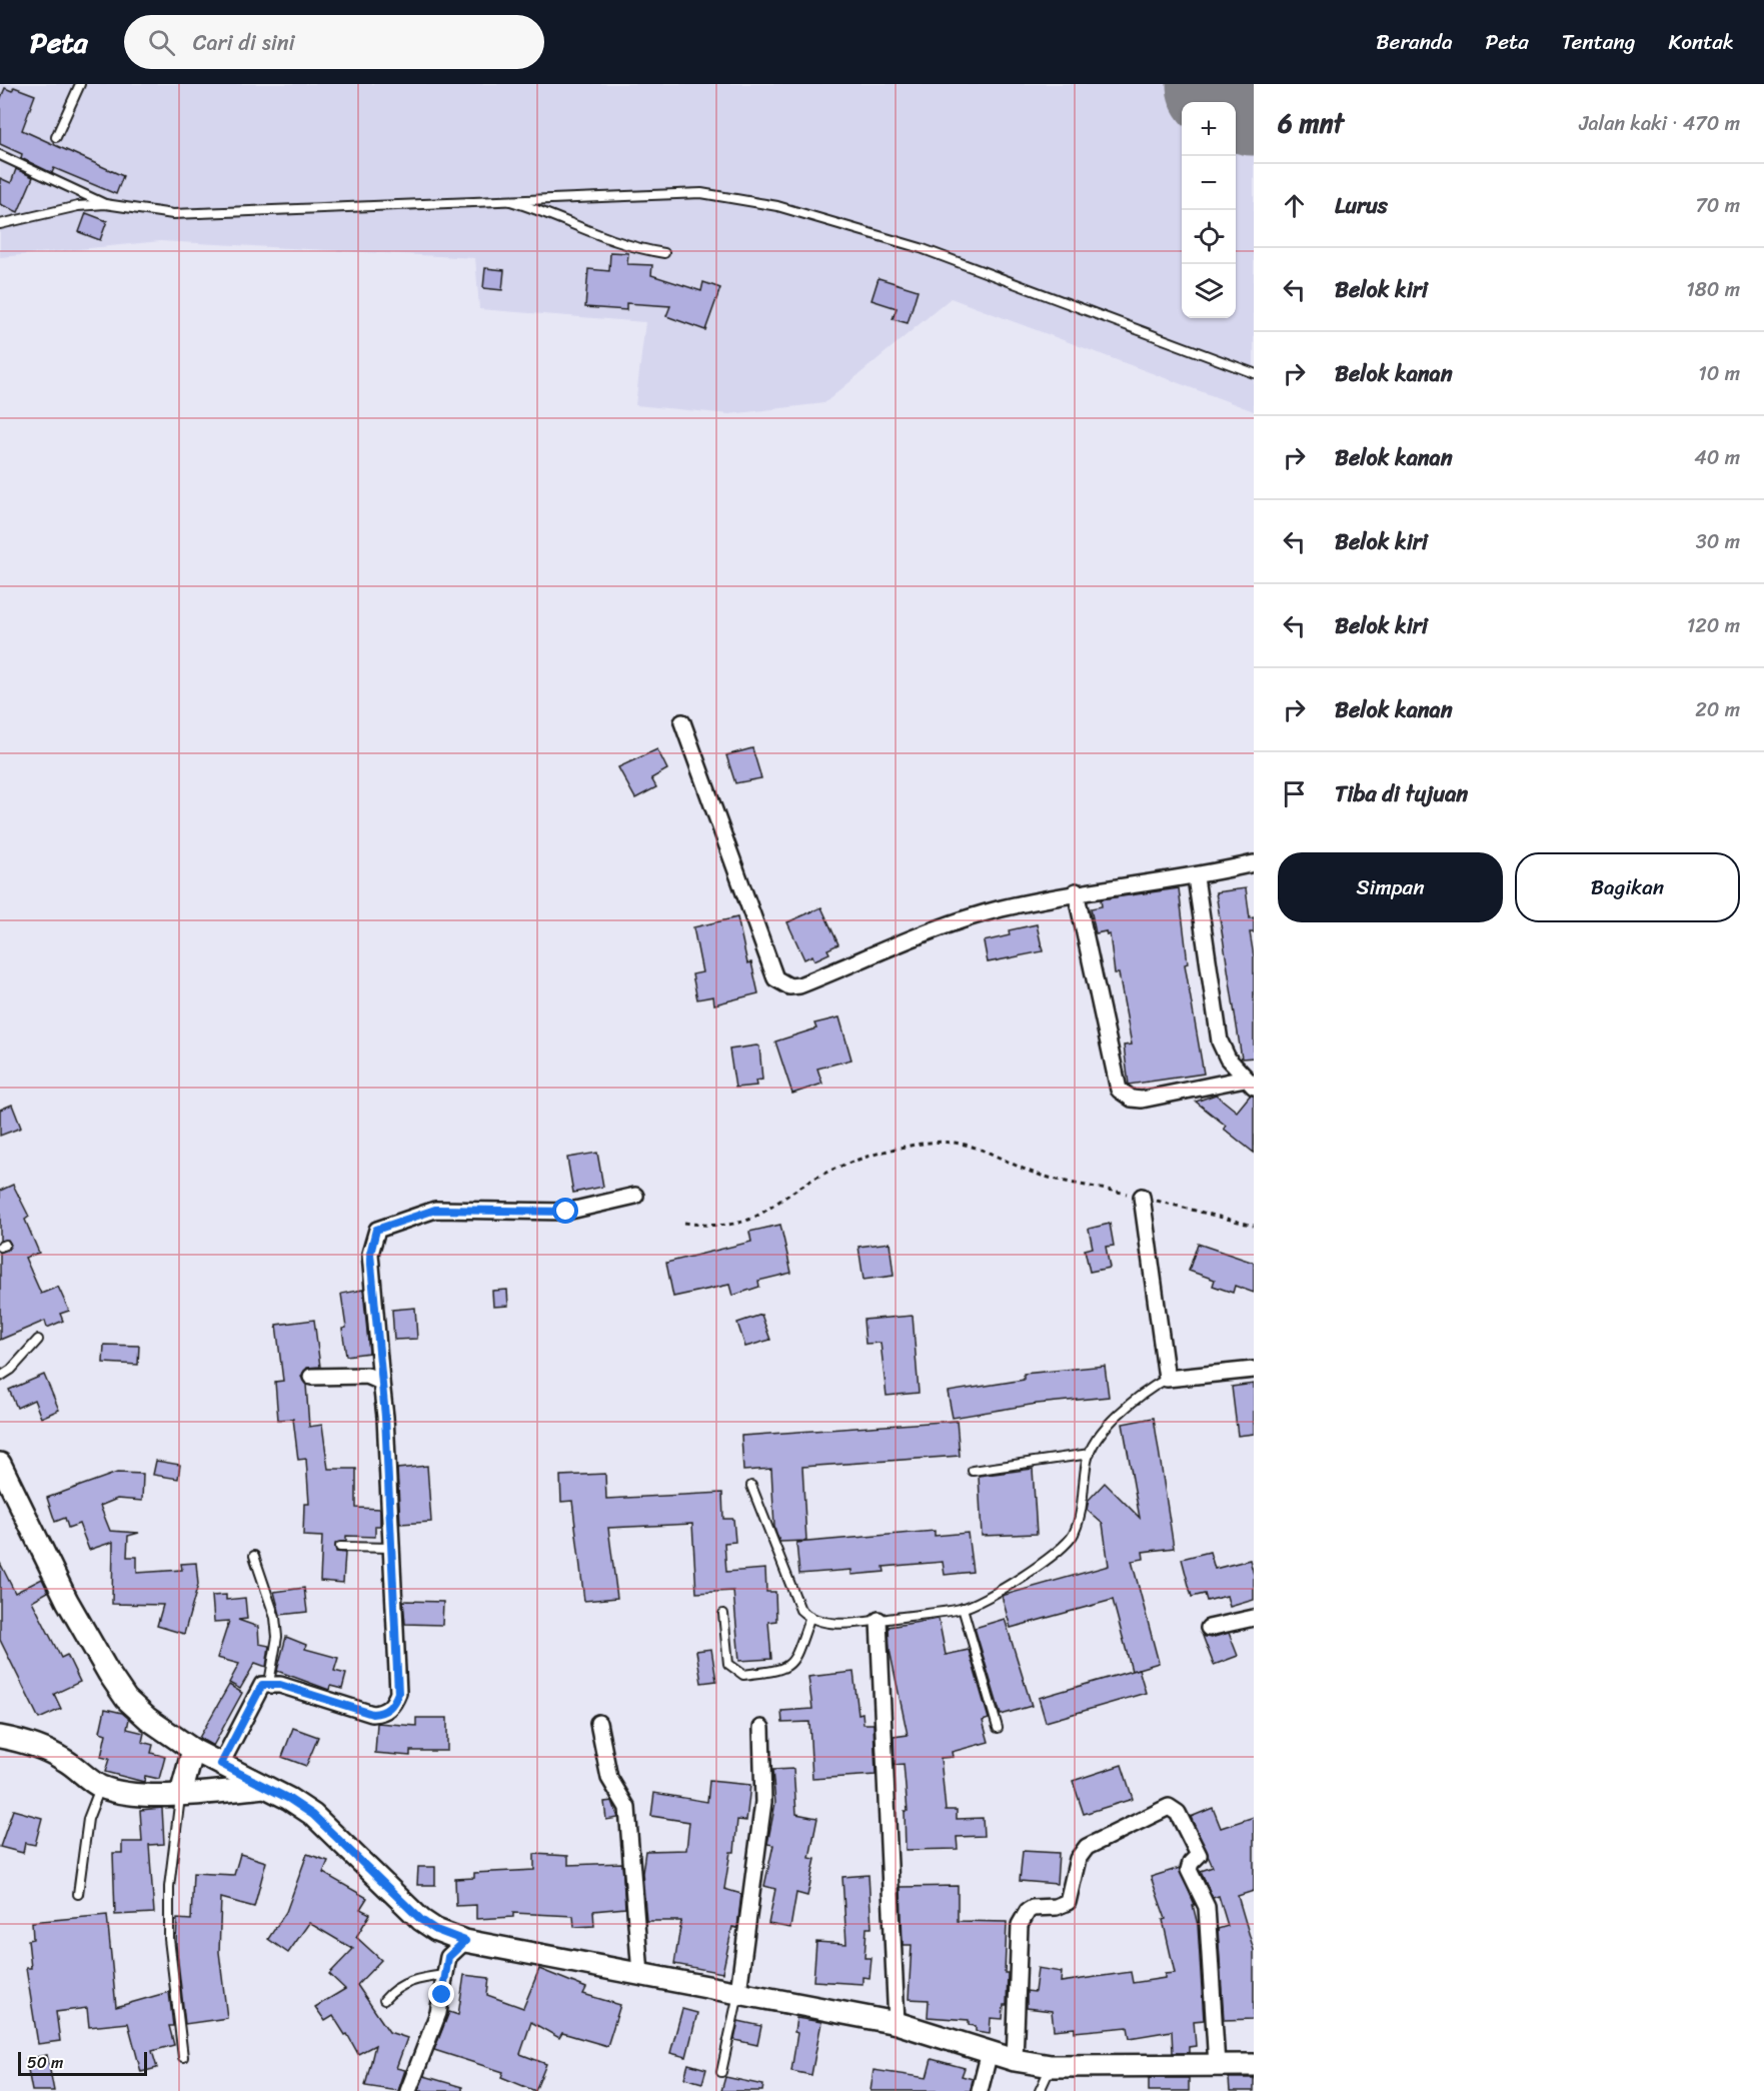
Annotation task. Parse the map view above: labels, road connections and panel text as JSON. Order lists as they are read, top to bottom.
{
  "scale_bar": "50 m",
  "page": {
    "header": "Peta",
    "search": "Cari di sini",
    "nav": [
      "Beranda",
      "Peta",
      "Tentang",
      "Kontak"
    ],
    "heading": ["6 mnt", "Jalan kaki · 470 m"],
    "map_buttons": ["+", "−"],
    "list": [
      ["Lurus", "70 m"],
      ["Belok kiri", "180 m"],
      ["Belok kanan", "10 m"],
      ["Belok kanan", "40 m"],
      ["Belok kiri", "30 m"],
      ["Belok kiri", "120 m"],
      ["Belok kanan", "20 m"],
      "Tiba di tujuan"
    ],
    "buttons": ["Simpan", "Bagikan"],
    "scale": "50 m"
  }
}
